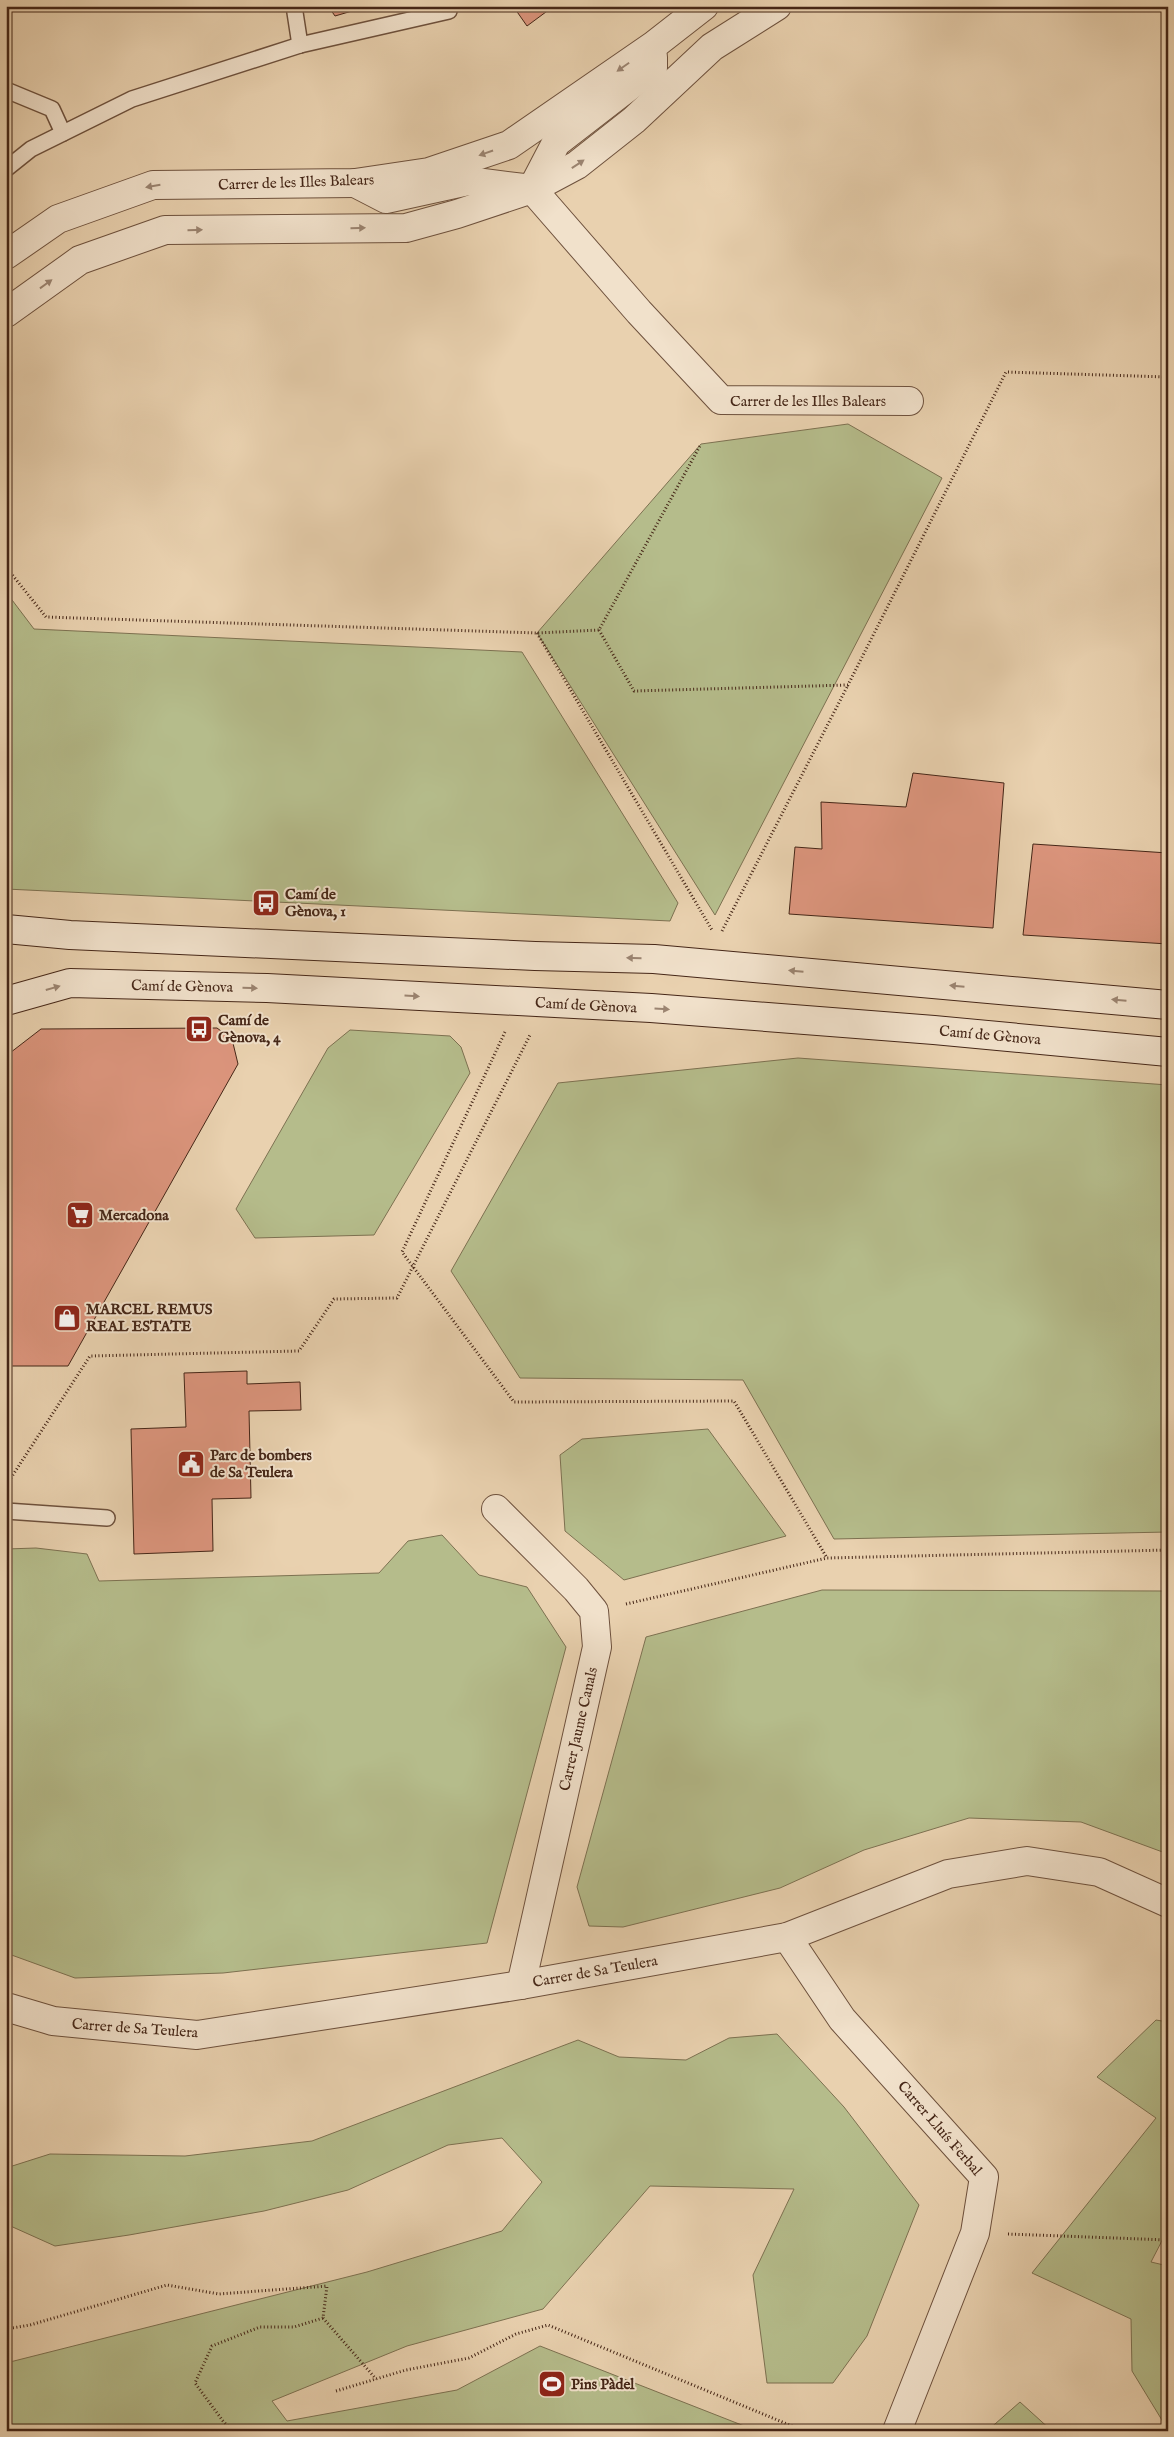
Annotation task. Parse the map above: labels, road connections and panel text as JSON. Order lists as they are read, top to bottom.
{
  "streets": {
    "street": [
      "Carrer de les Illes Balears",
      "Camí de Gènova",
      "Carrer Jaume Canals",
      "Carrer de Sa Teulera",
      "Carrer Lluís Ferbal"
    ]
  },
  "crossings": [
    ["Carrer Jaume Canals", "Carrer de Sa Teulera"],
    ["Carrer de Sa Teulera", "Carrer Lluís Ferbal"]
  ],
  "places": {
    "bus stop": ["Camí de Gènova, 1", "Camí de Gènova, 4"],
    "supermarket": ["Mercadona"],
    "shop": ["MARCEL REMUS REAL ESTATE"],
    "public building": ["Parc de bombers de Sa Teulera"],
    "sports": ["Pins Pàdel"]
  }
}
